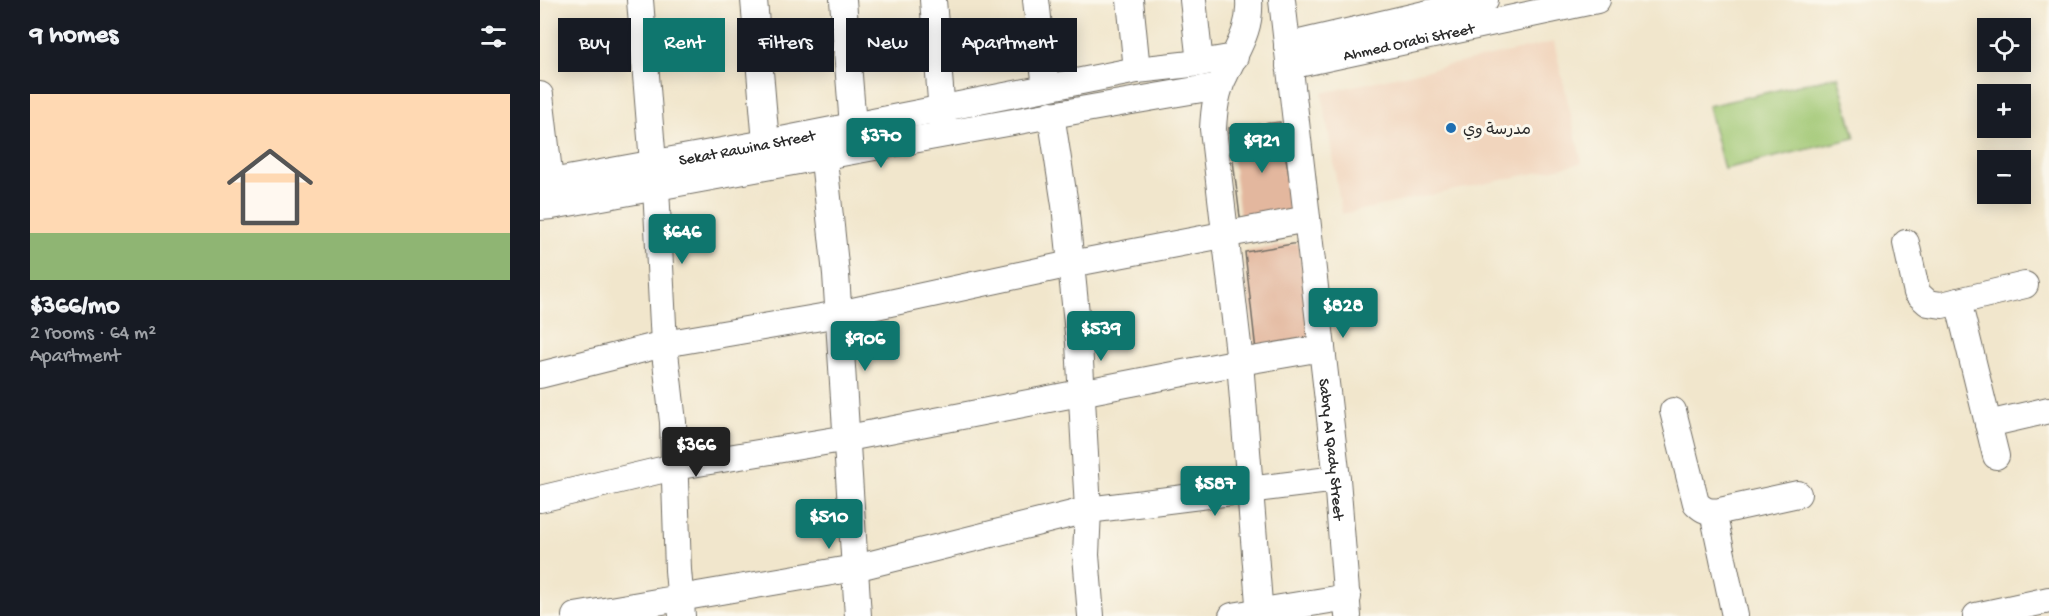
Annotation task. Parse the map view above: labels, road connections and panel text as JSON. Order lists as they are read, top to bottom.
{
  "streets": {
    "street": ["Ahmed Orabi Street", "Sekat Rawina Street", "Sabry Al Qady Street"]
  },
  "crossings": [
    ["Ahmed Orabi Street", "Sabry Al Qady Street"]
  ],
  "places": ["مدرسة وي"],
  "page": {
    "heading": "9 homes",
    "map_buttons": ["+", "−"],
    "chip": [
      "Buy",
      "Rent",
      "Filters",
      "New",
      "Apartment"
    ],
    "list": [
      {
        "name": "$366/mo",
        "note": "2 rooms · 64 m² · Apartment"
      }
    ],
    "price": [
      "$370",
      "$921",
      "$646",
      "$828",
      "$539",
      "$906",
      "$366",
      "$587",
      "$510"
    ]
  }
}
